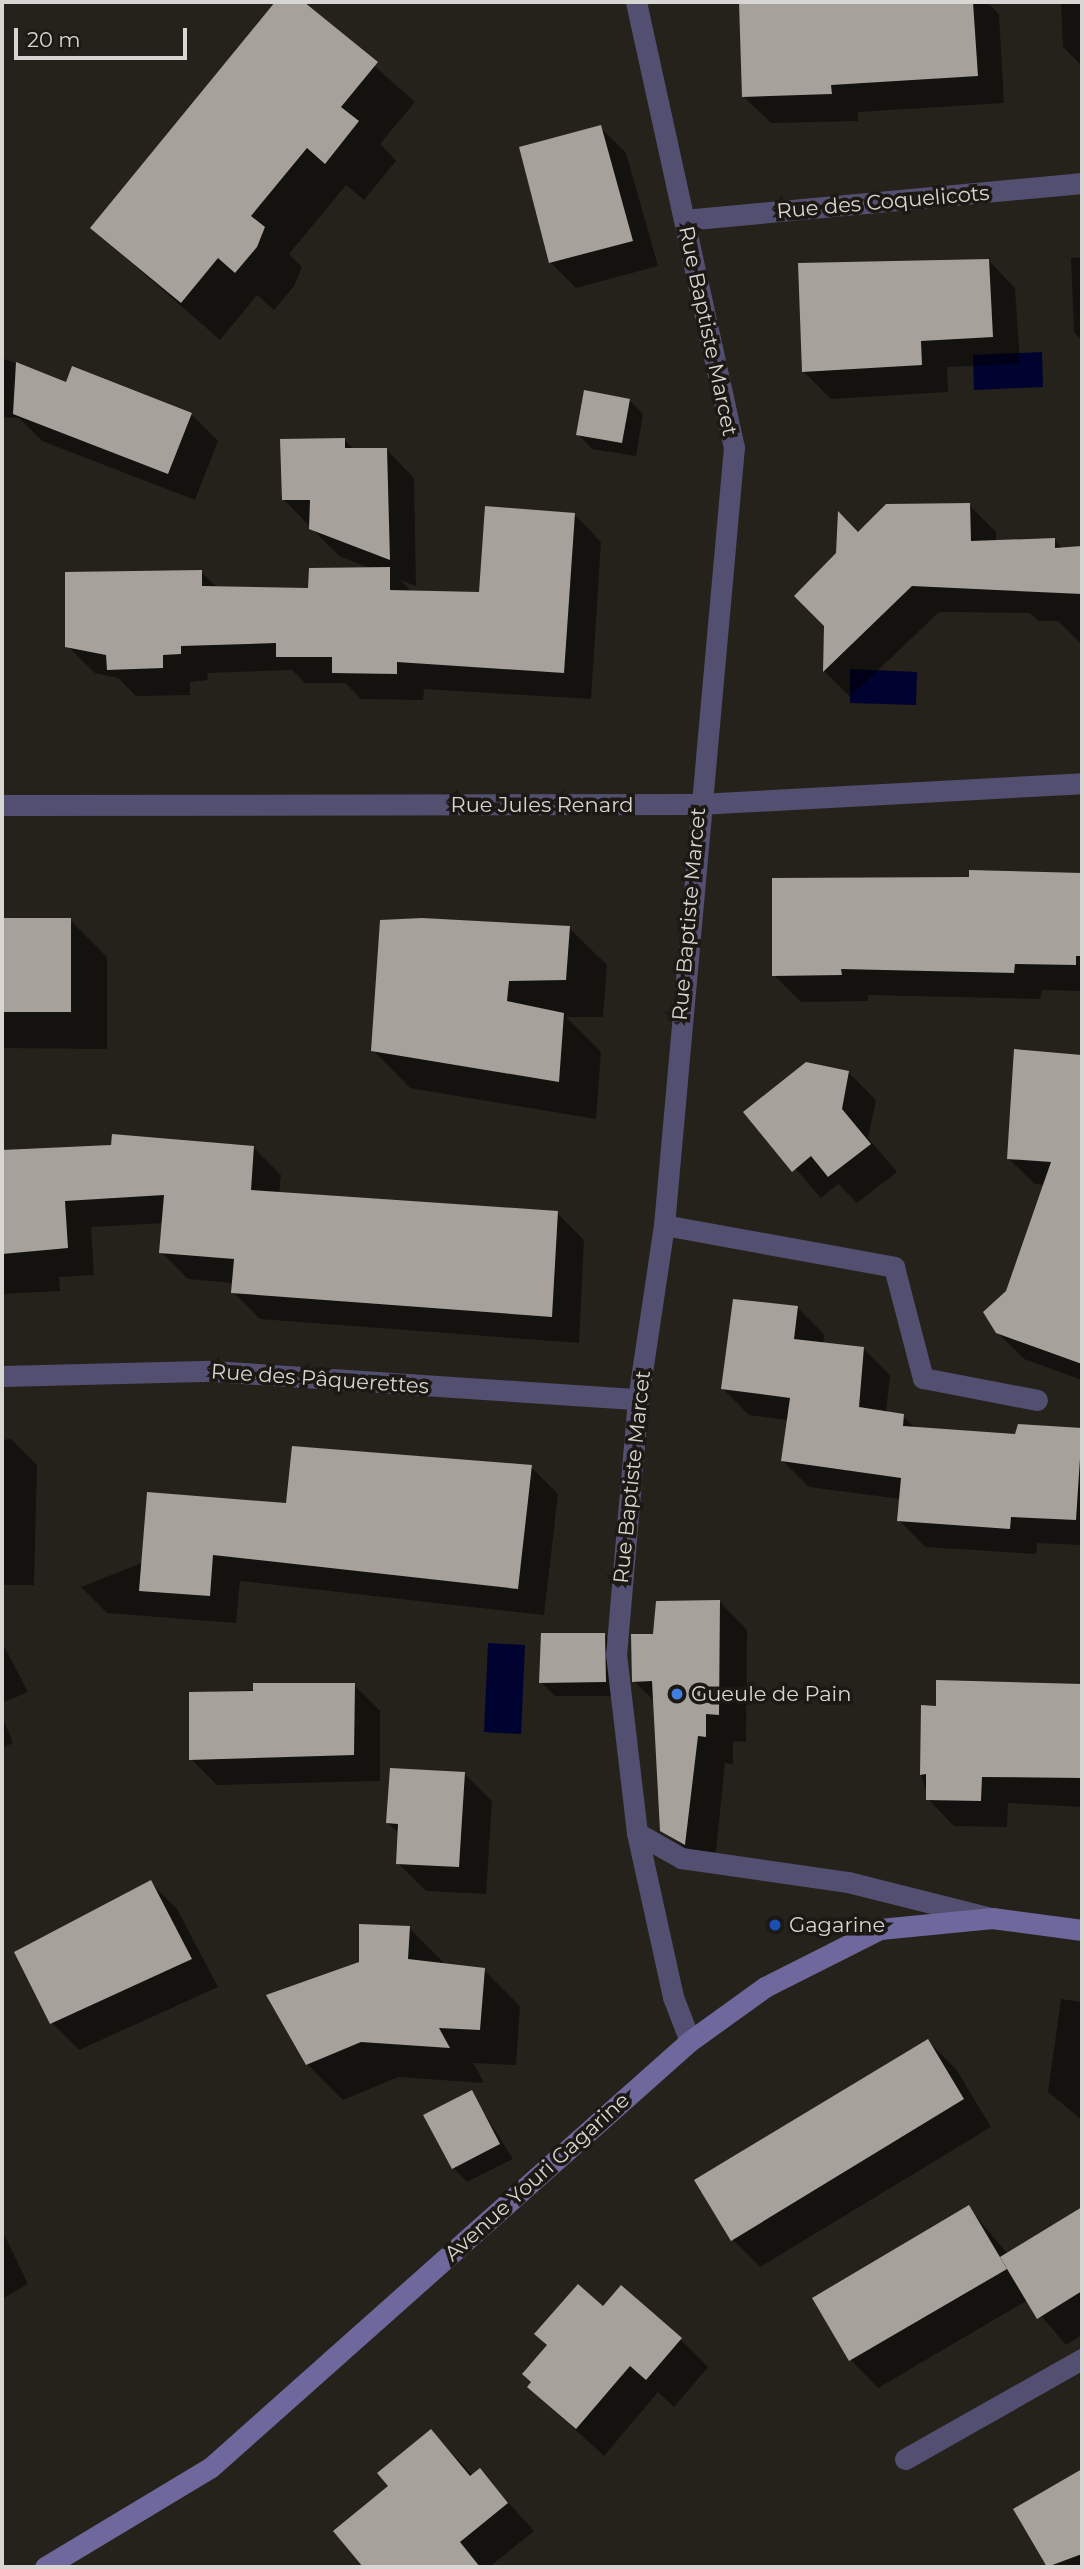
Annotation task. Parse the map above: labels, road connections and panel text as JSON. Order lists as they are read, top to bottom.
{
  "streets": {
    "street": [
      "Rue des Coquelicots",
      "Rue Baptiste Marcet",
      "Rue Jules Renard",
      "Rue des Pâquerettes",
      "Avenue Youri Gagarine"
    ]
  },
  "crossings": [
    ["Rue des Coquelicots", "Rue Baptiste Marcet"],
    ["Rue Baptiste Marcet", "Rue Jules Renard"],
    ["Rue Baptiste Marcet", "Rue des Pâquerettes"],
    ["Rue Baptiste Marcet", "Avenue Youri Gagarine"]
  ],
  "places": ["Gueule de Pain", "Gagarine"],
  "scale_bar": "20 m"
}
